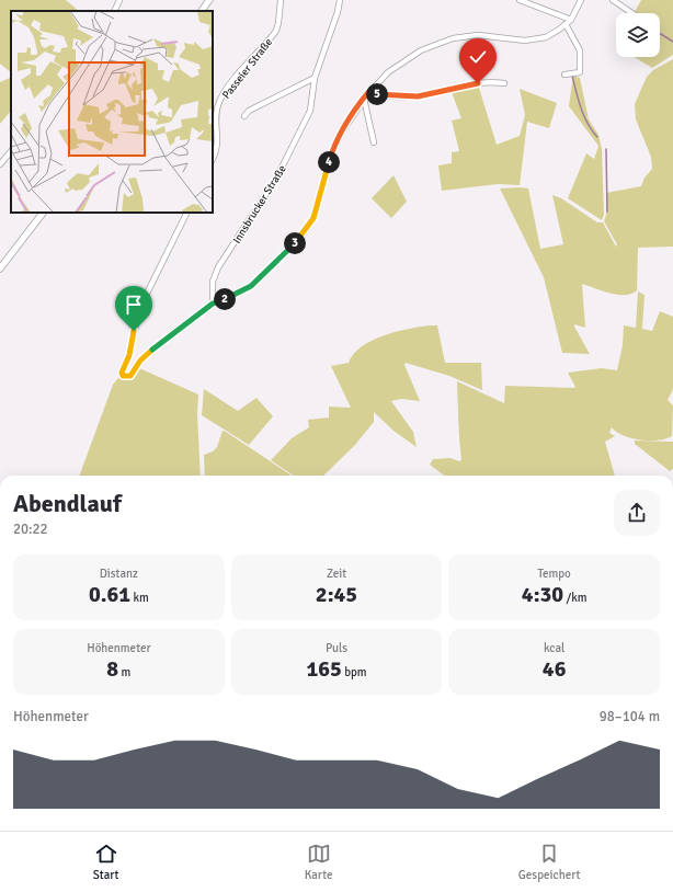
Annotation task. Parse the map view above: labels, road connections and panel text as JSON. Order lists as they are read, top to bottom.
{
  "streets": {
    "street": ["Passeier Straße", "Innsbrucker Straße"]
  },
  "page": {
    "pins": [
      "5",
      "4",
      "3",
      "2"
    ],
    "heading": ["Abendlauf", "20:22"],
    "stats": [
      ["Distanz", "0.61 km"],
      ["Zeit", "2:45"],
      ["Tempo", "4:30 /km"],
      ["Höhenmeter", "8 m"],
      ["Puls", "165 bpm"],
      ["kcal", "46"]
    ],
    "chart": ["Höhenmeter", "98–104 m"],
    "tabs": ["Start", "Karte", "Gespeichert"]
  }
}
